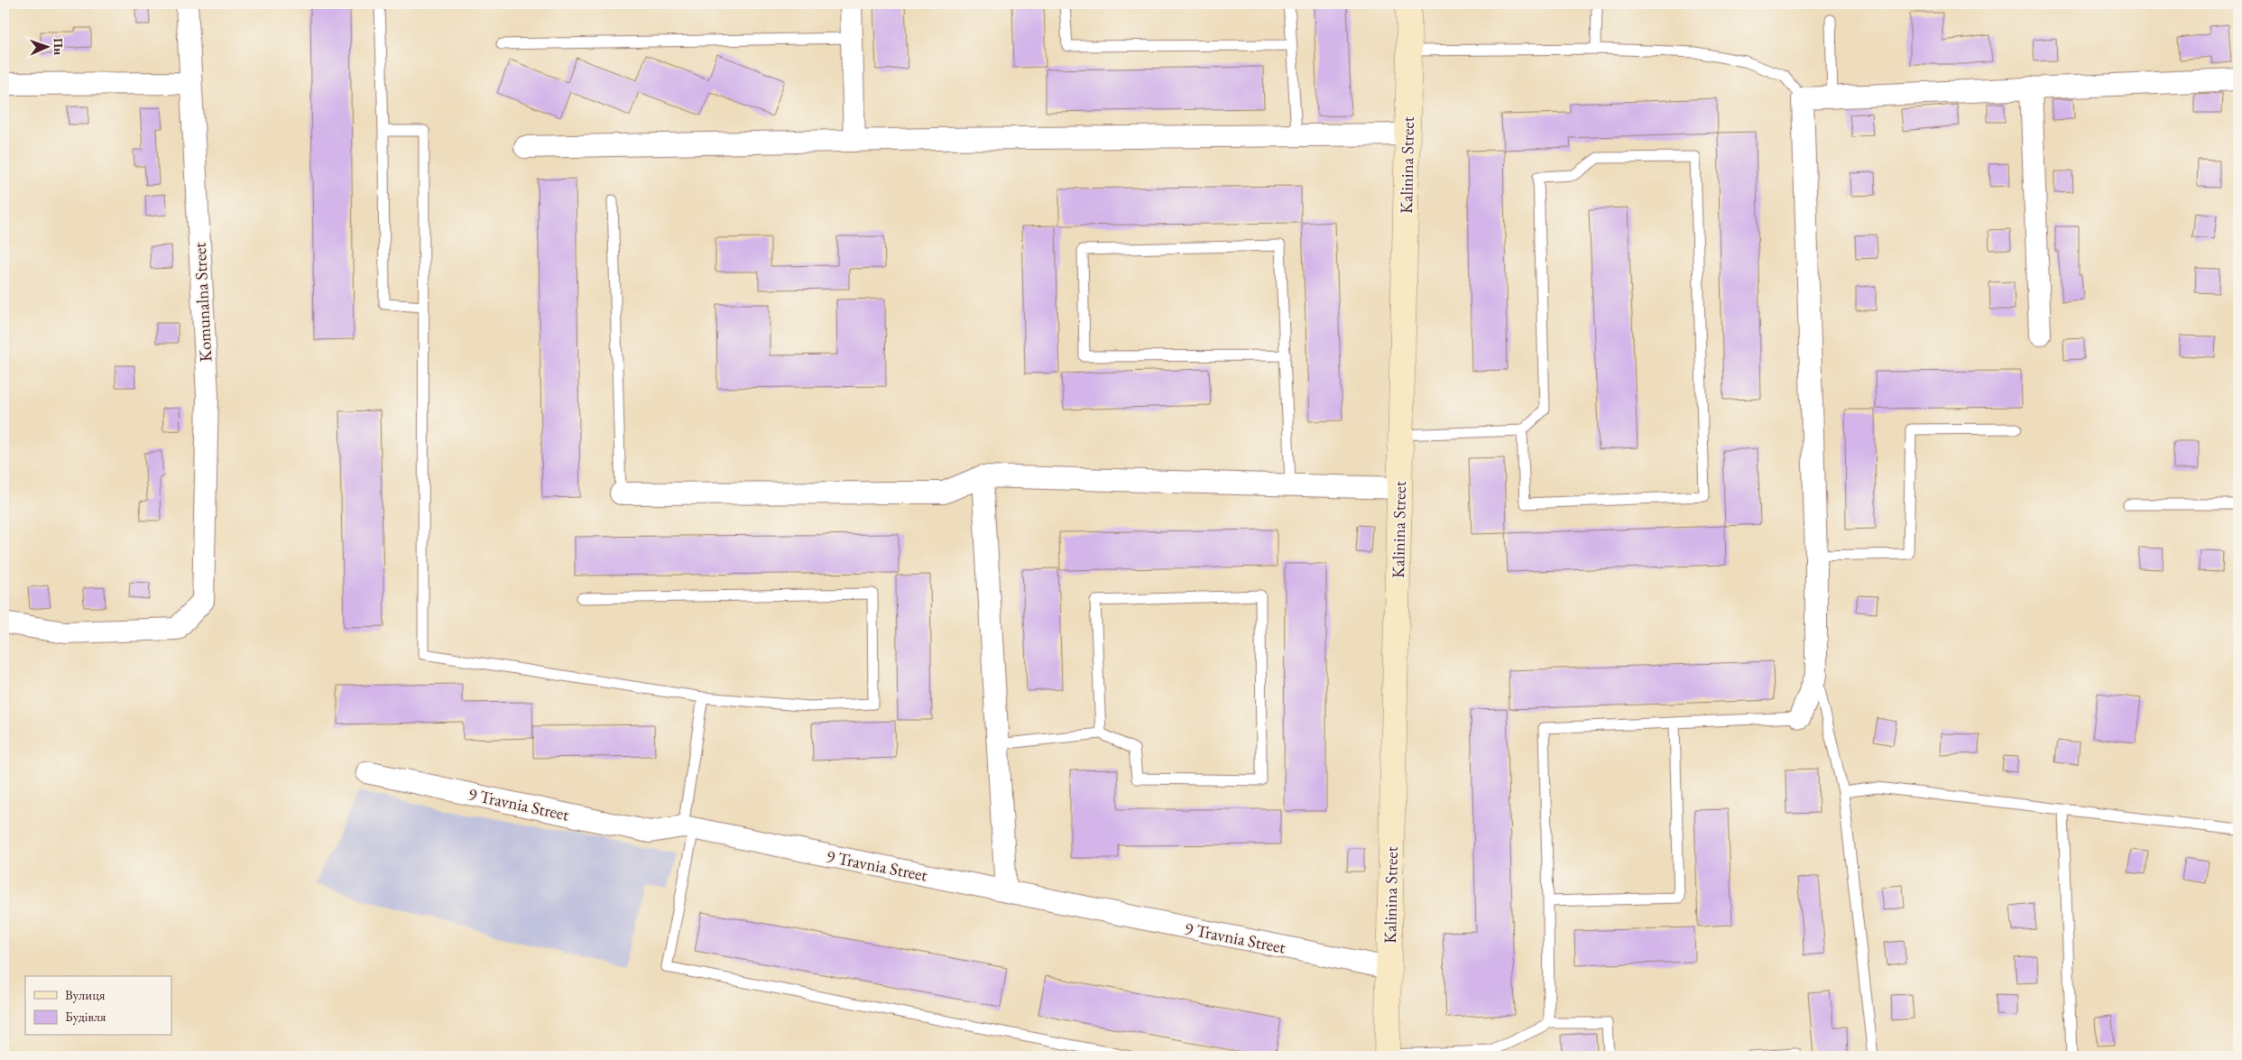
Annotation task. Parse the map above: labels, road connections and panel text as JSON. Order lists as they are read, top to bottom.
{
  "streets": {
    "street": ["Kalinina Street", "Komunalna Street", "9 Travnia Street"]
  },
  "crossings": [
    ["Kalinina Street", "9 Travnia Street"]
  ],
  "legend": ["Вулиця", "Будівля"],
  "north": "right"
}
